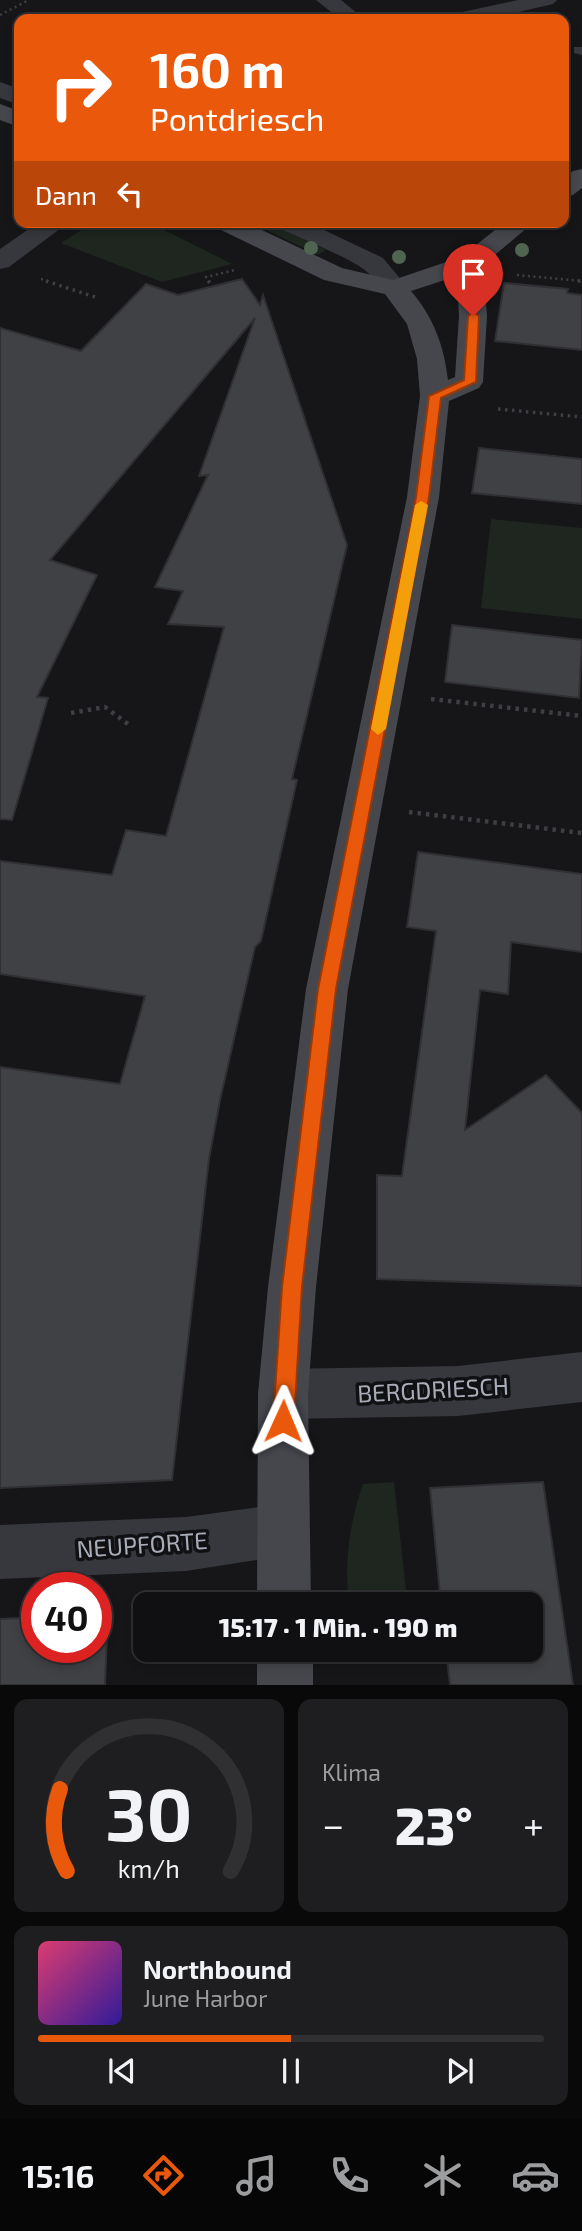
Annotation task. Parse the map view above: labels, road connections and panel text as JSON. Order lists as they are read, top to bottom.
{
  "streets": {
    "street": ["BERGDRIESCH", "NEUPFORTE"]
  },
  "page": {
    "turn": ["160 m", "Pontdriesch"],
    "then": "Dann",
    "limit": "40",
    "trip": "15:17 · 1 Min. · 190 m",
    "tile": "Klima",
    "heat": ["−", "23°", "+"],
    "song": ["Northbound", "June Harbor"],
    "tabs": "15:16",
    "gauge": ["30", "km/h"]
  }
}
